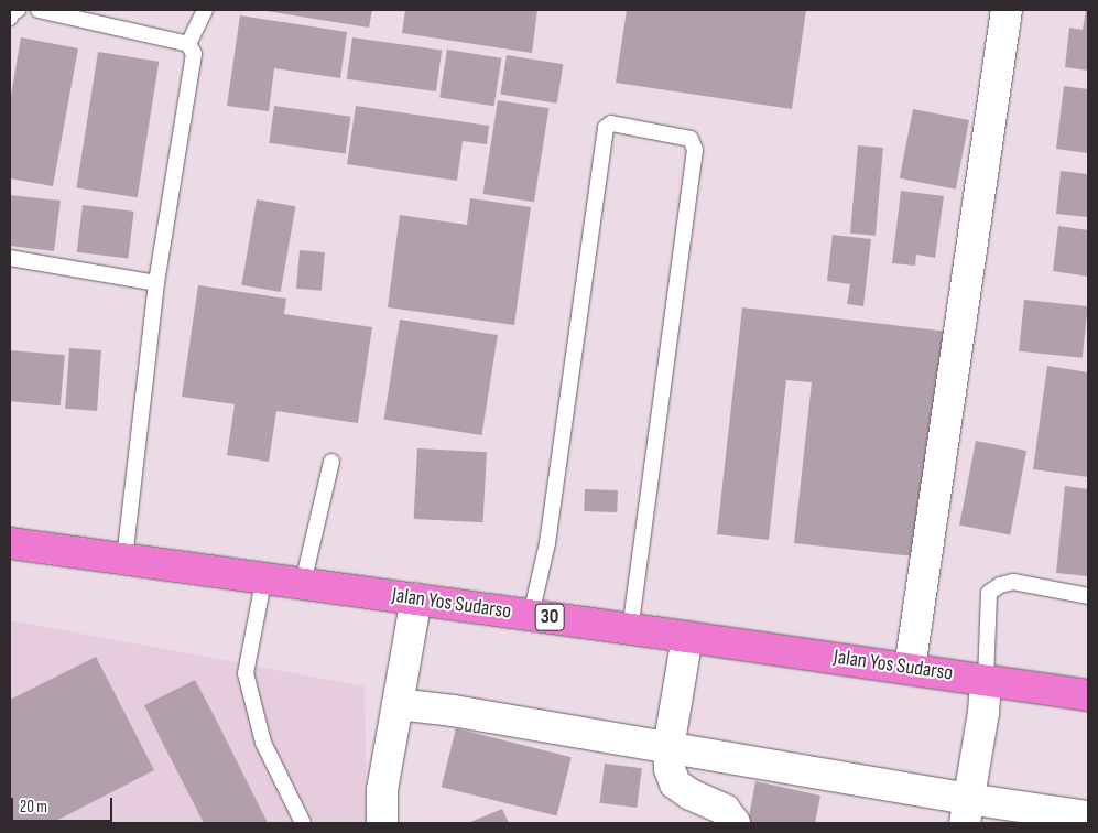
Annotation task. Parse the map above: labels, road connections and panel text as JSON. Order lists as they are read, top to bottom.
{
  "streets": {
    "highway": ["Jalan Yos Sudarso", "30"]
  },
  "scale_bar": "20 m"
}
